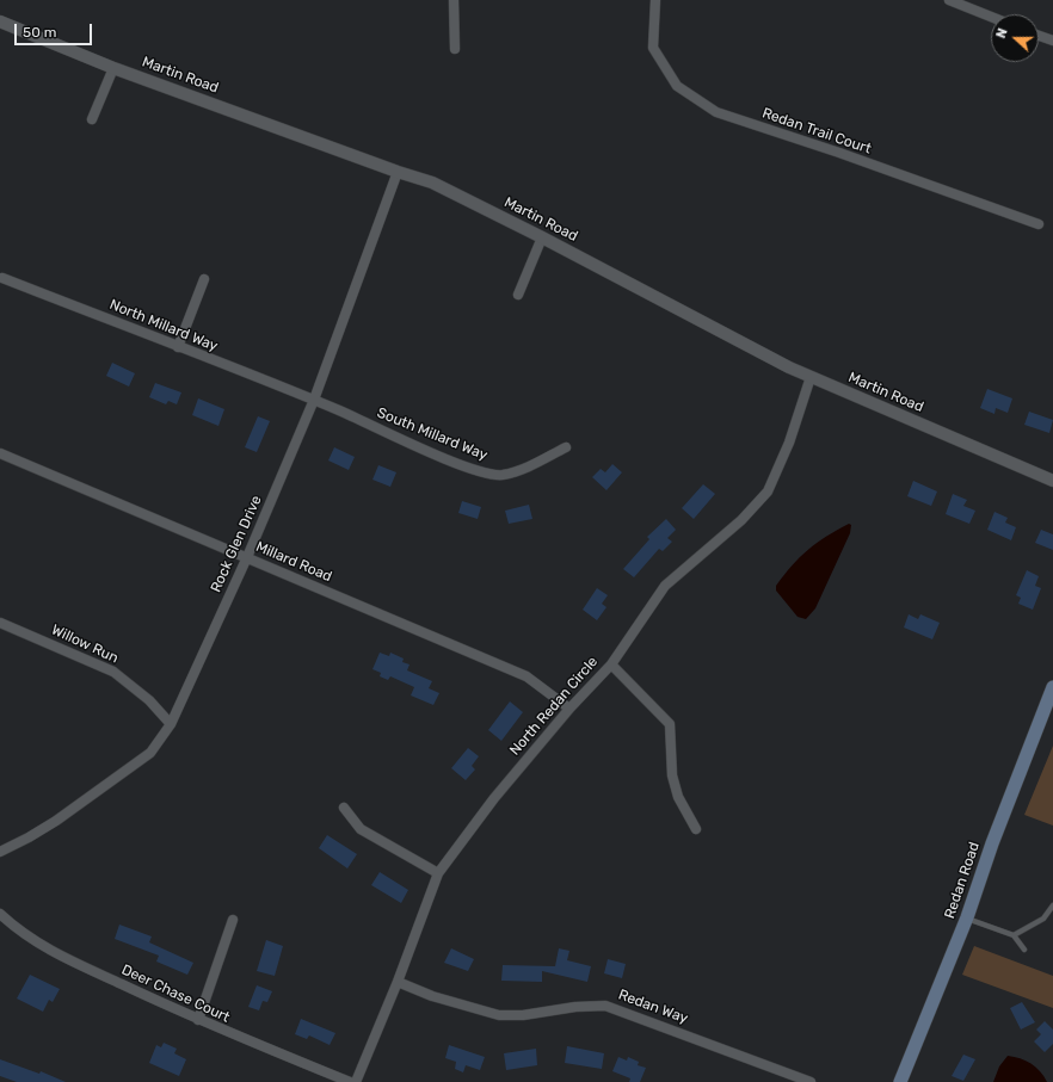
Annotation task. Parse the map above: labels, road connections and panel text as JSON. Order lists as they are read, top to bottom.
{
  "streets": {
    "main road": ["Redan Road"],
    "street": [
      "Martin Road",
      "Redan Trail Court",
      "North Millard Way",
      "South Millard Way",
      "Rock Glen Drive",
      "Millard Road",
      "Willow Run",
      "North Redan Circle",
      "Deer Chase Court",
      "Redan Way"
    ]
  },
  "crossings": [
    ["Martin Road", "Rock Glen Drive"],
    ["Martin Road", "North Redan Circle"],
    ["North Millard Way", "South Millard Way"],
    ["North Millard Way", "Rock Glen Drive"],
    ["South Millard Way", "Rock Glen Drive"],
    ["Rock Glen Drive", "Millard Road"],
    ["Rock Glen Drive", "Willow Run"],
    ["Millard Road", "North Redan Circle"],
    ["North Redan Circle", "Redan Way"]
  ],
  "scale_bar": "50 m",
  "north": "left"
}
